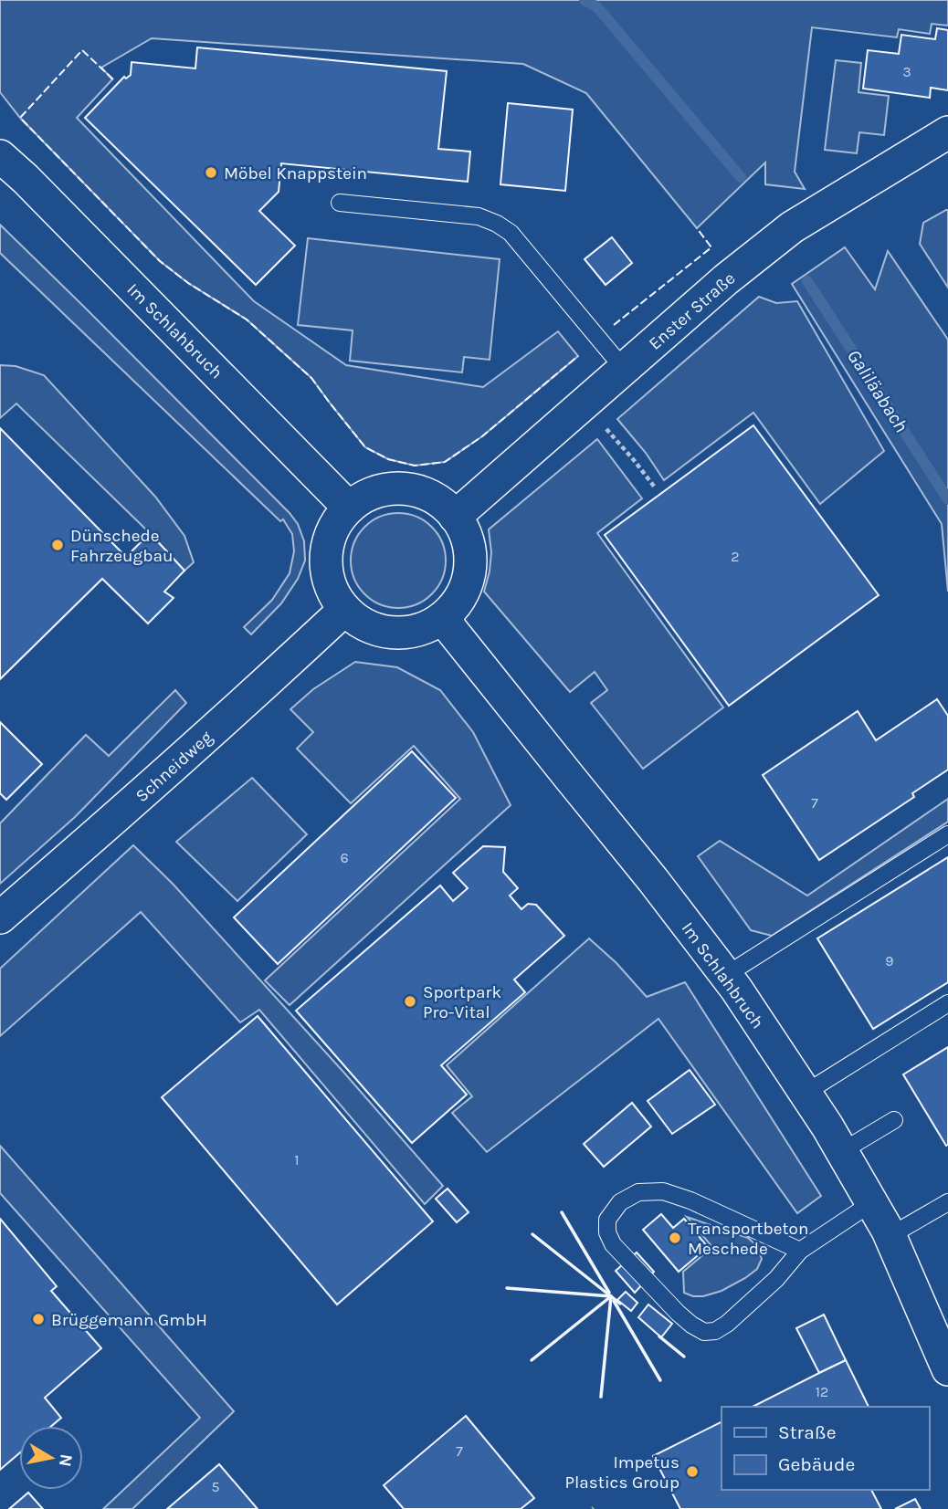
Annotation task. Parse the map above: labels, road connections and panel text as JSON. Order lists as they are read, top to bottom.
{
  "streets": {
    "street": ["Enster Straße", "Im Schlahbruch", "Schneidweg"]
  },
  "crossings": [
    ["Enster Straße", "Im Schlahbruch"],
    ["Enster Straße", "Schneidweg"],
    ["Im Schlahbruch", "Schneidweg"]
  ],
  "water": ["Galiläabach"],
  "places": [
    "Möbel Knappstein",
    "Dünschede Fahrzeugbau",
    "Sportpark Pro-Vital",
    "Transportbeton Meschede",
    "Brüggemann GmbH",
    "Impetus Plastics Group"
  ],
  "house_numbers": [
    "3",
    "2",
    "7",
    "6",
    "9",
    "1",
    "12",
    "7",
    "5"
  ],
  "legend": ["Straße", "Gebäude"],
  "north": "right"
}
